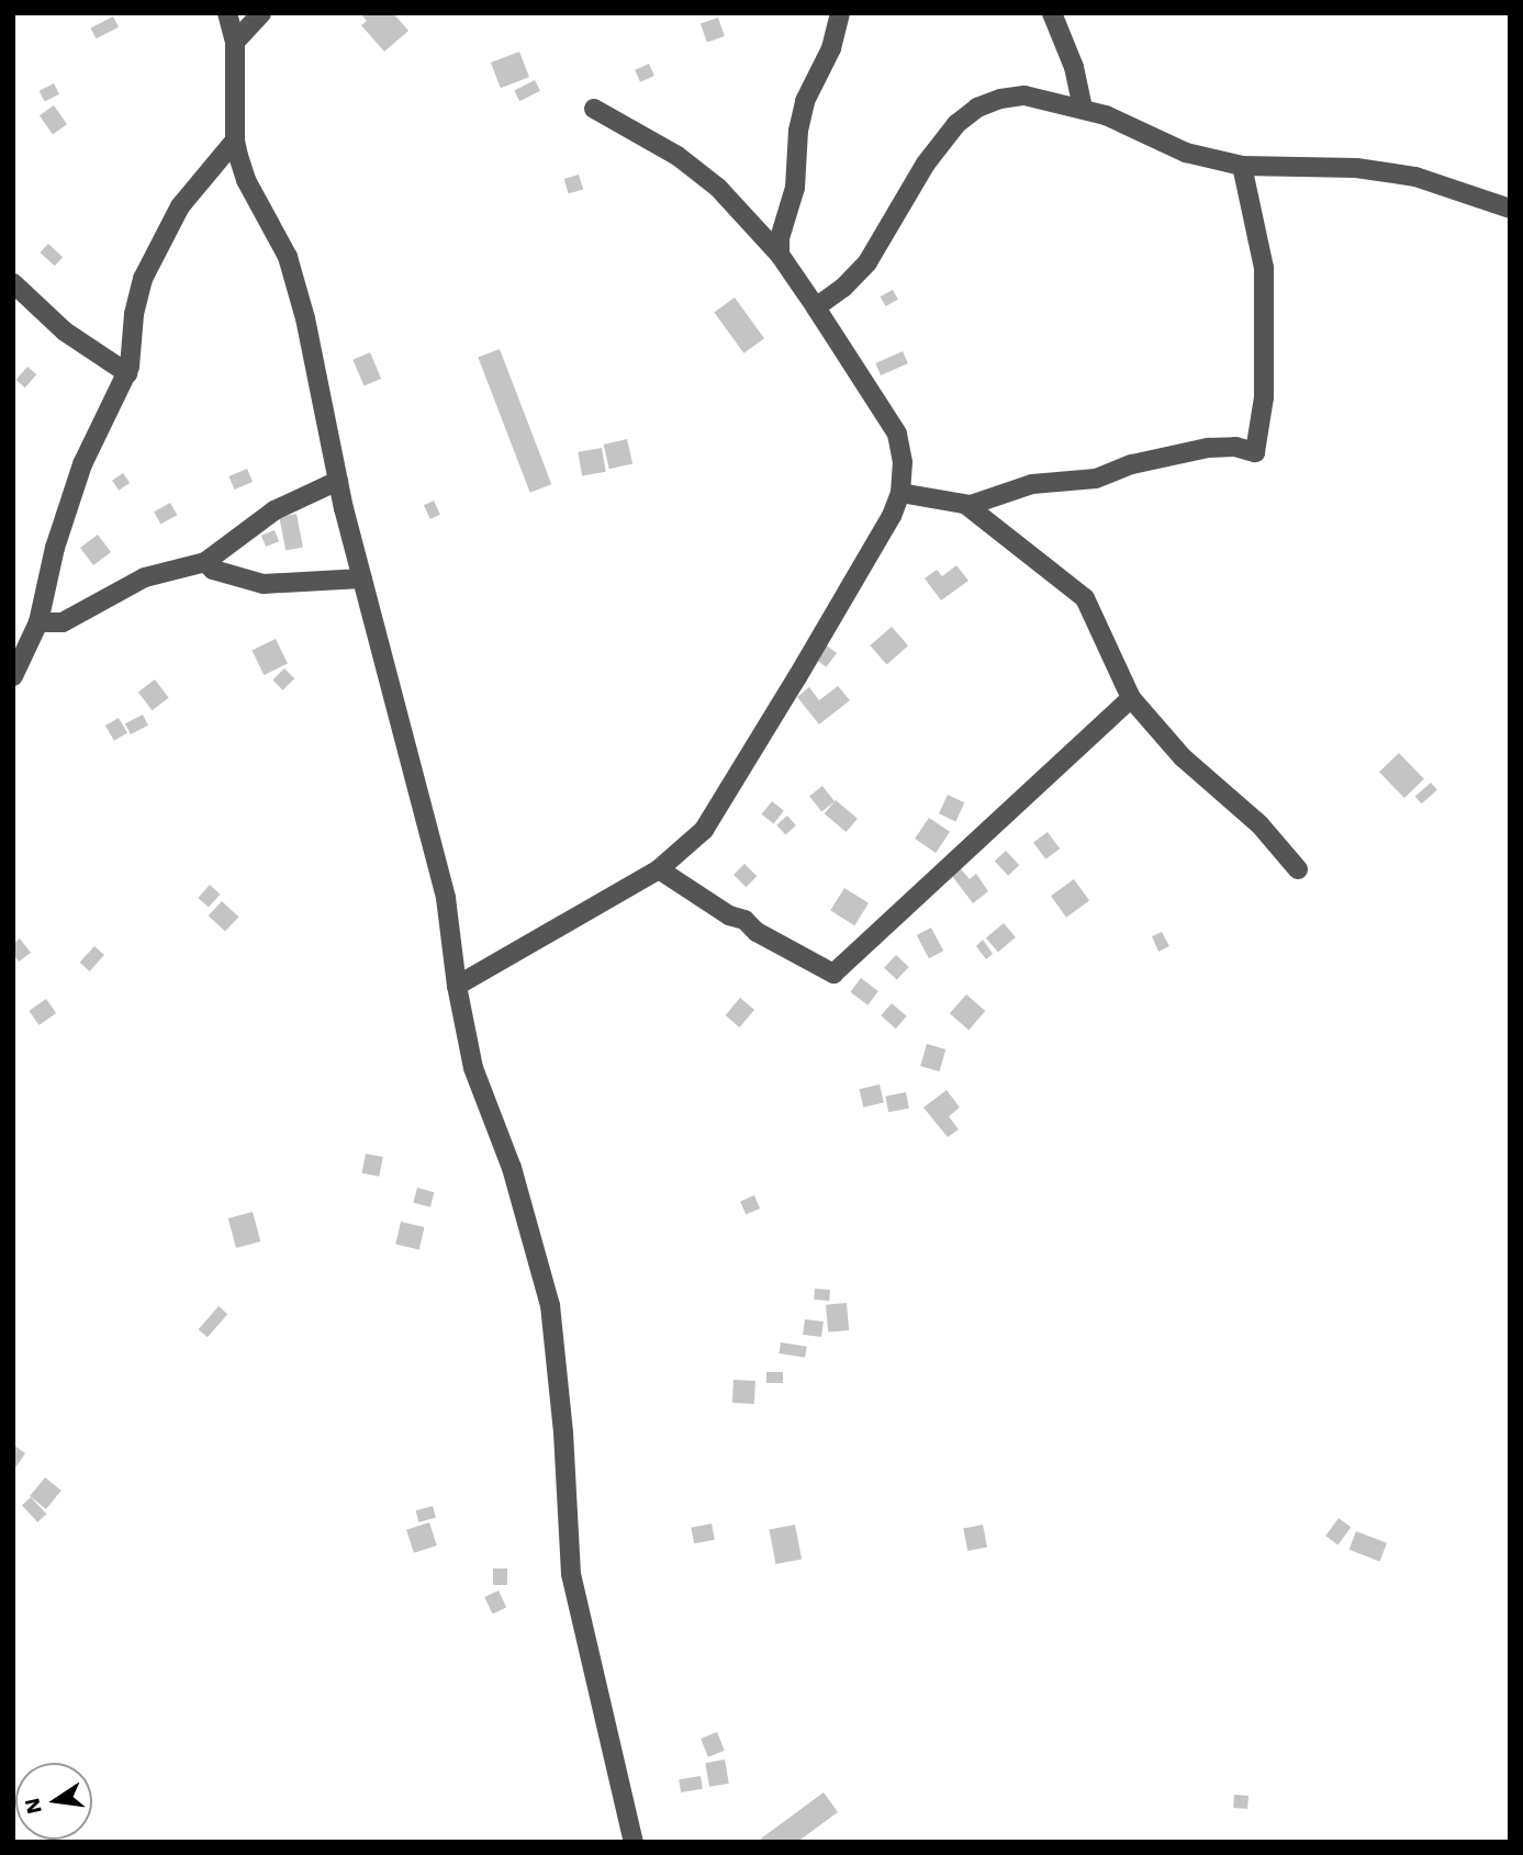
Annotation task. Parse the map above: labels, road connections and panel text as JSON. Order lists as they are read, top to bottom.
{
  "north": "left"
}
